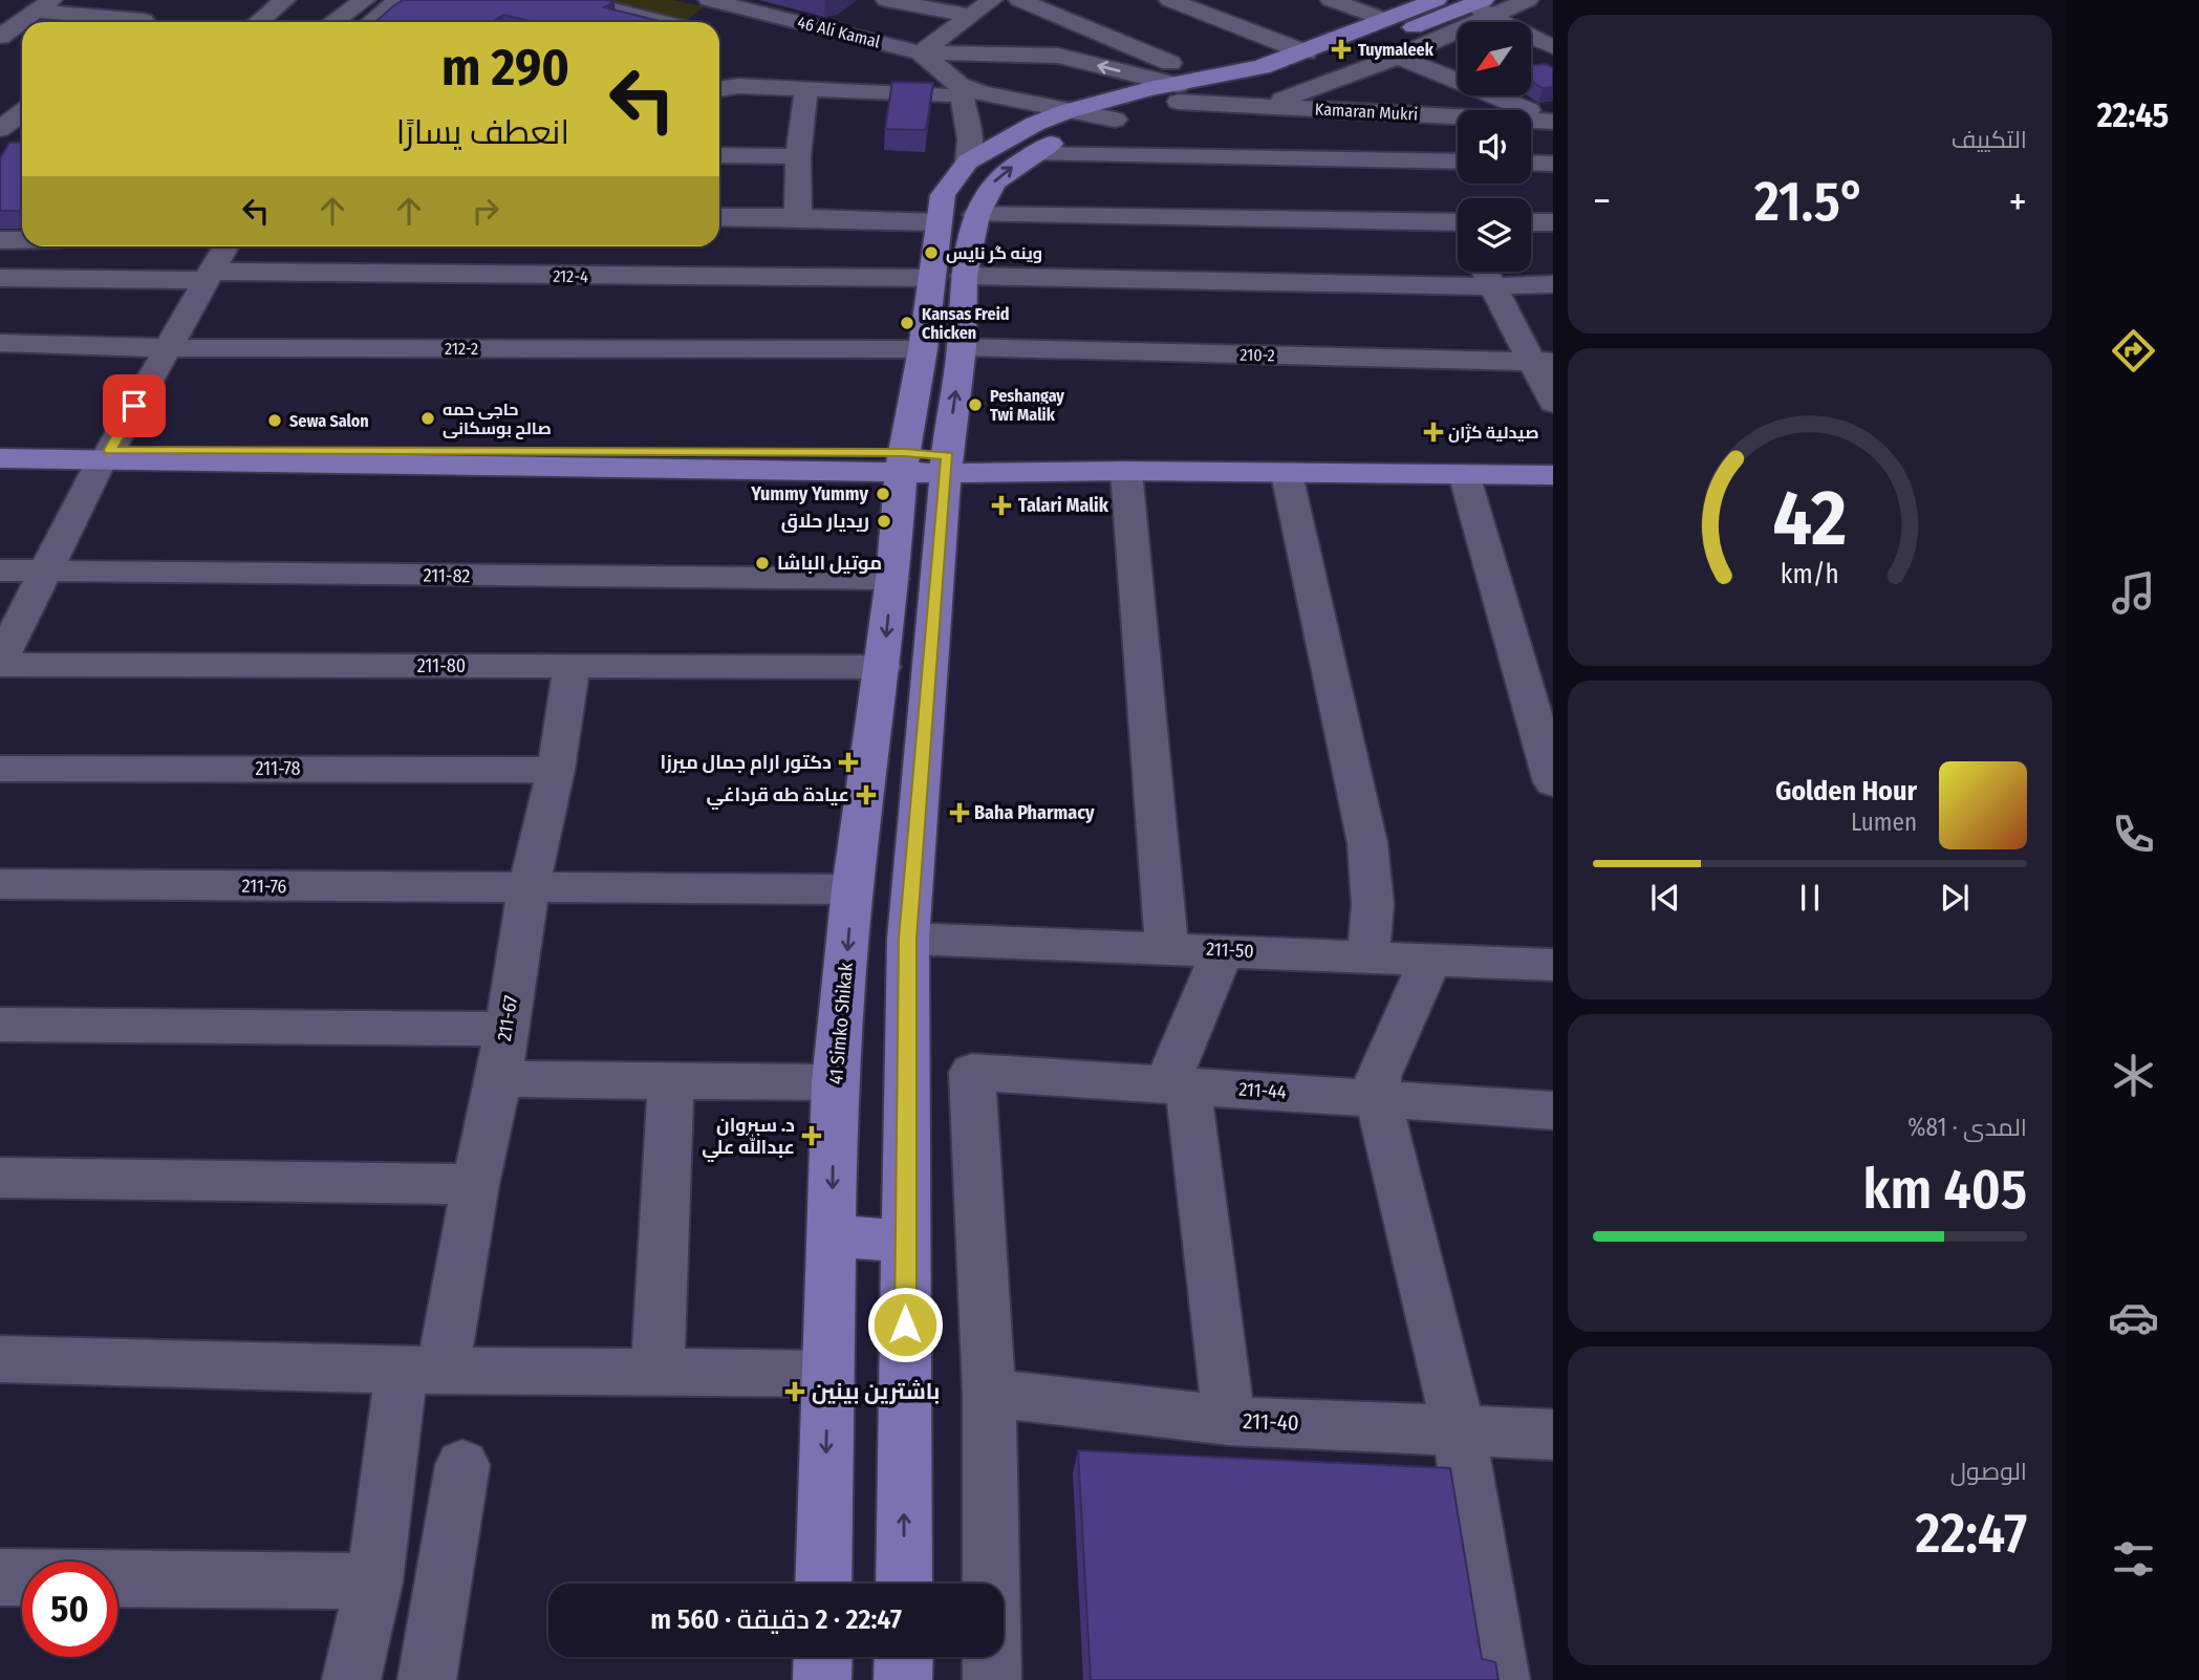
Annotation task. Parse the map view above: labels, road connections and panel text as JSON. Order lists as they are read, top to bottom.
{
  "streets": {
    "main road": ["41 Simko Shikak"],
    "street": [
      "46 Ali Kamal",
      "Kamaran Mukri",
      "212-4",
      "212-2",
      "210-2",
      "211-82",
      "211-80",
      "211-78",
      "211-76",
      "211-50",
      "211-67",
      "211-44",
      "211-40"
    ]
  },
  "crossings": [
    ["46 Ali Kamal", "Kamaran Mukri"],
    ["212-4", "41 Simko Shikak"],
    ["212-2", "41 Simko Shikak"],
    ["211-82", "41 Simko Shikak"],
    ["211-80", "211-67"],
    ["211-80", "41 Simko Shikak"],
    ["211-78", "211-67"],
    ["211-76", "211-67"],
    ["211-76", "41 Simko Shikak"],
    ["211-44", "211-40"]
  ],
  "places": {
    "health": [
      "Tuymaleek",
      "صيدلية كژان",
      "Talari Malik",
      "دكتور ارام جمال ميرزا",
      "عيادة طه قرداغي",
      "Baha Pharmacy",
      "د. سيروان عبدالله علي",
      "باشترين بينين"
    ],
    "other": [
      "وینه گر نایس",
      "Kansas Freid Chicken",
      "Peshangay Twi Malik",
      "حاجی حمه صالح بوسکانی",
      "Sewa Salon",
      "Yummy Yummy",
      "ریدیار حلاق",
      "موتيل الباشا"
    ]
  },
  "north": "bottom left",
  "page": {
    "tabs": "22:45",
    "tile": [
      "التكييف",
      ["المدى · 81%", "405 km"],
      ["الوصول", "22:47"]
    ],
    "turn": ["290 m", "انعطف يسارًا"],
    "heat": ["−", "21.5°", "+"],
    "song": ["Golden Hour", "Lumen"],
    "limit": "50",
    "trip": "22:47 · 2 دقيقة · 560 m",
    "gauge": ["42", "km/h"]
  }
}
